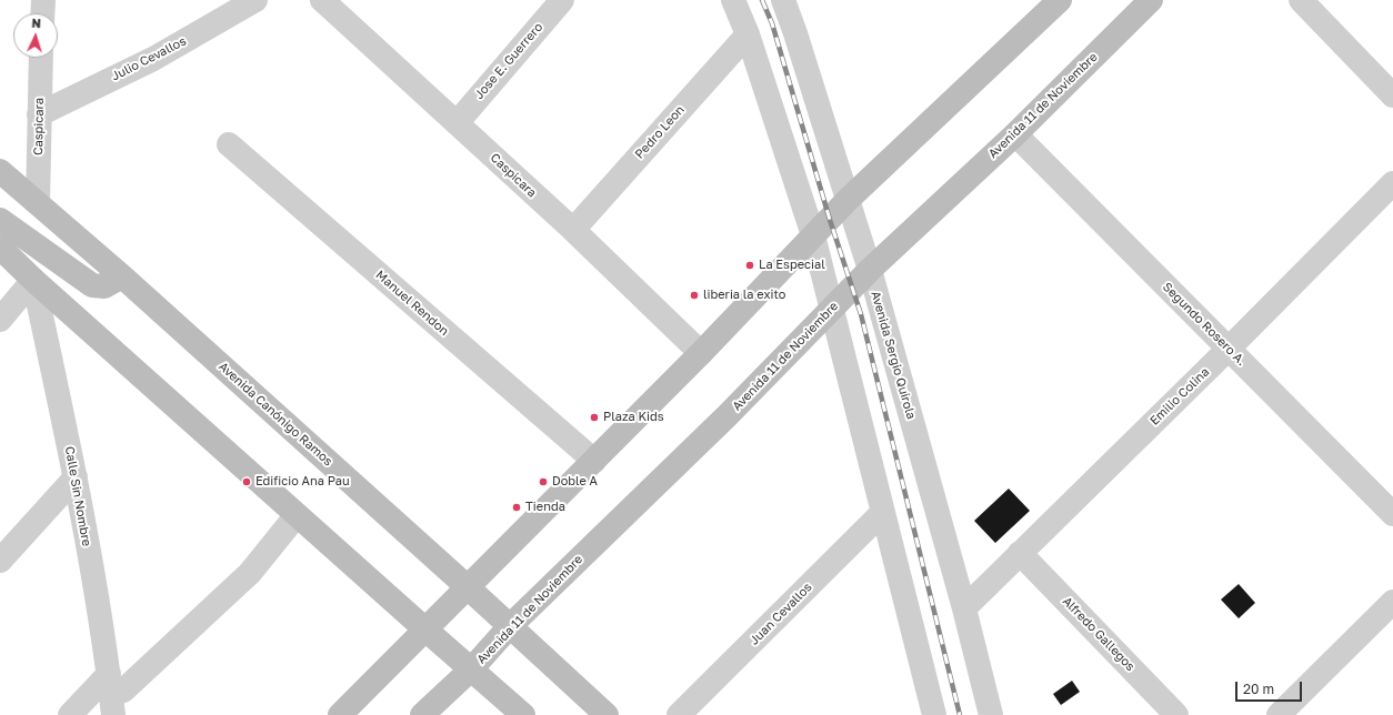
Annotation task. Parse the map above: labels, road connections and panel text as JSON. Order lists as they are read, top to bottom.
{
  "streets": {
    "main road": ["Avenida 11 de Noviembre", "Avenida Canónigo Ramos"],
    "street": [
      "Julio Cevallos",
      "Jose E. Guerrero",
      "Caspicara",
      "Pedro Leon",
      "Manuel Rendon",
      "Segundo Rosero A.",
      "Avenida Sergio Quirola",
      "Emilio Colina",
      "Calle Sin Nombre",
      "Juan Cevallos",
      "Alfredo Gallegos"
    ]
  },
  "crossings": [
    ["Julio Cevallos", "Caspicara"],
    ["Jose E. Guerrero", "Caspicara"],
    ["Avenida 11 de Noviembre", "Segundo Rosero A."],
    ["Avenida 11 de Noviembre", "Avenida Sergio Quirola"],
    ["Avenida 11 de Noviembre", "Avenida Canónigo Ramos"],
    ["Caspicara", "Pedro Leon"],
    ["Caspicara", "Avenida Canónigo Ramos"],
    ["Segundo Rosero A.", "Emilio Colina"],
    ["Avenida Sergio Quirola", "Emilio Colina"],
    ["Emilio Colina", "Alfredo Gallegos"]
  ],
  "places": [
    "La Especial",
    "liberia la exito",
    "Plaza Kids",
    "Edificio Ana Pau",
    "Doble A",
    "Tienda"
  ],
  "scale_bar": "20 m",
  "north": "top"
}
